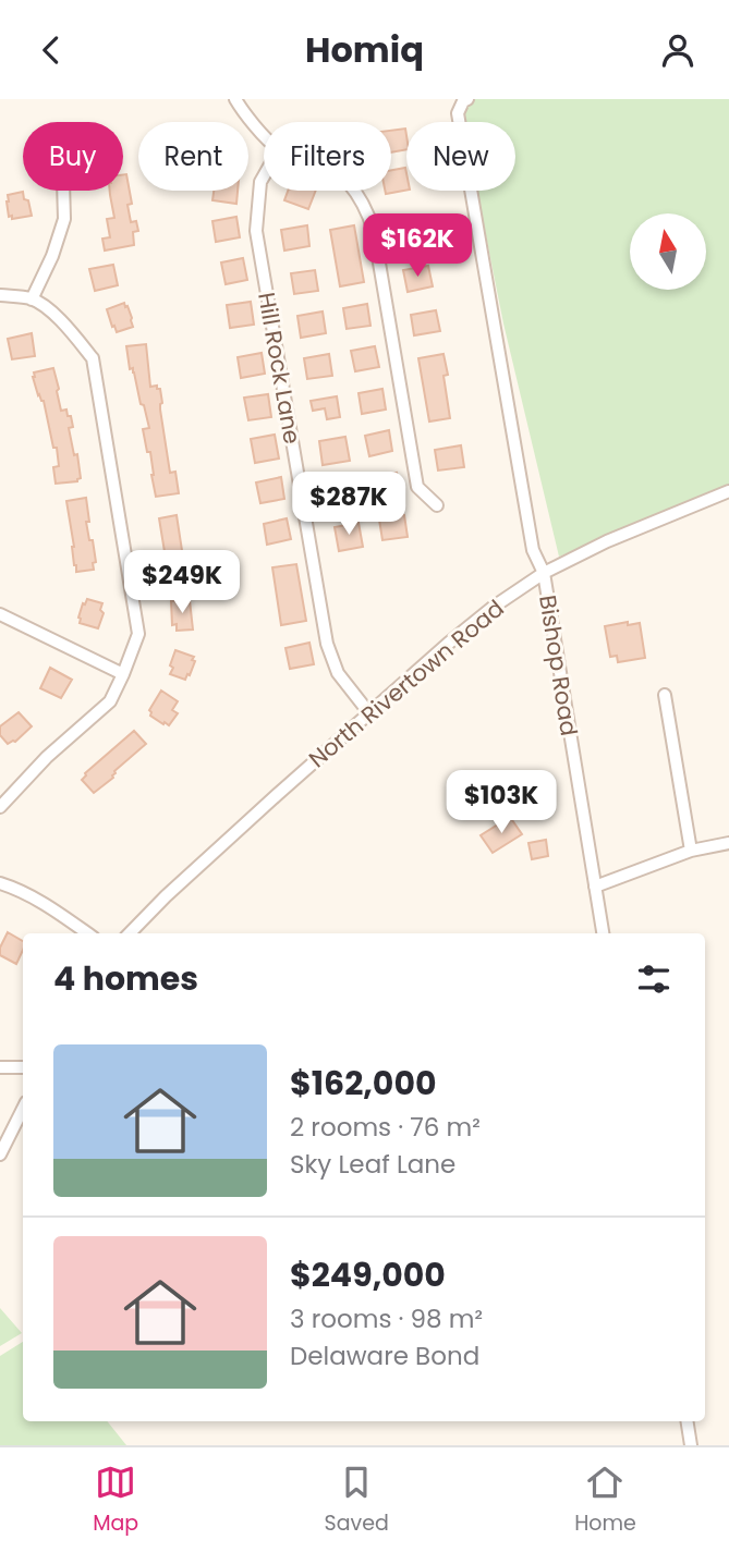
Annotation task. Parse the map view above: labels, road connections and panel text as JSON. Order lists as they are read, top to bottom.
{
  "streets": {
    "street": ["Hill Rock Lane", "Bishop Road", "North Rivertown Road"]
  },
  "crossings": [
    ["Hill Rock Lane", "North Rivertown Road"],
    ["Bishop Road", "North Rivertown Road"]
  ],
  "north": "top",
  "page": {
    "header": "Homiq",
    "chip": [
      "Buy",
      "Rent",
      "Filters",
      "New"
    ],
    "price": [
      "$162K",
      "$287K",
      "$249K",
      "$103K"
    ],
    "heading": "4 homes",
    "list": [
      {
        "name": "$162,000",
        "note": "2 rooms · 76 m² · Sky Leaf Lane"
      },
      {
        "name": "$249,000",
        "note": "3 rooms · 98 m² · Delaware Bond"
      }
    ],
    "tabs": ["Map", "Saved", "Home"]
  }
}
